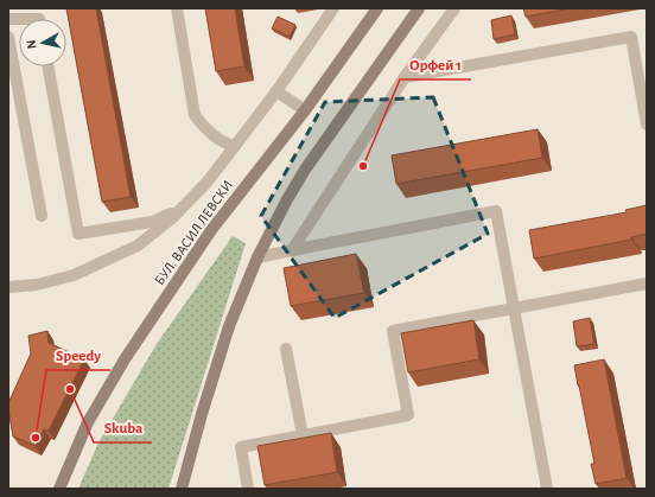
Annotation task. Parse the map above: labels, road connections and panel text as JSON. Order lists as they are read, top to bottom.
{
  "streets": {
    "main road": ["БУЛ. ВАСИЛ ЛЕВСКИ"]
  },
  "places": ["Орфей 1", "Skuba", "Speedy"],
  "north": "left"
}
